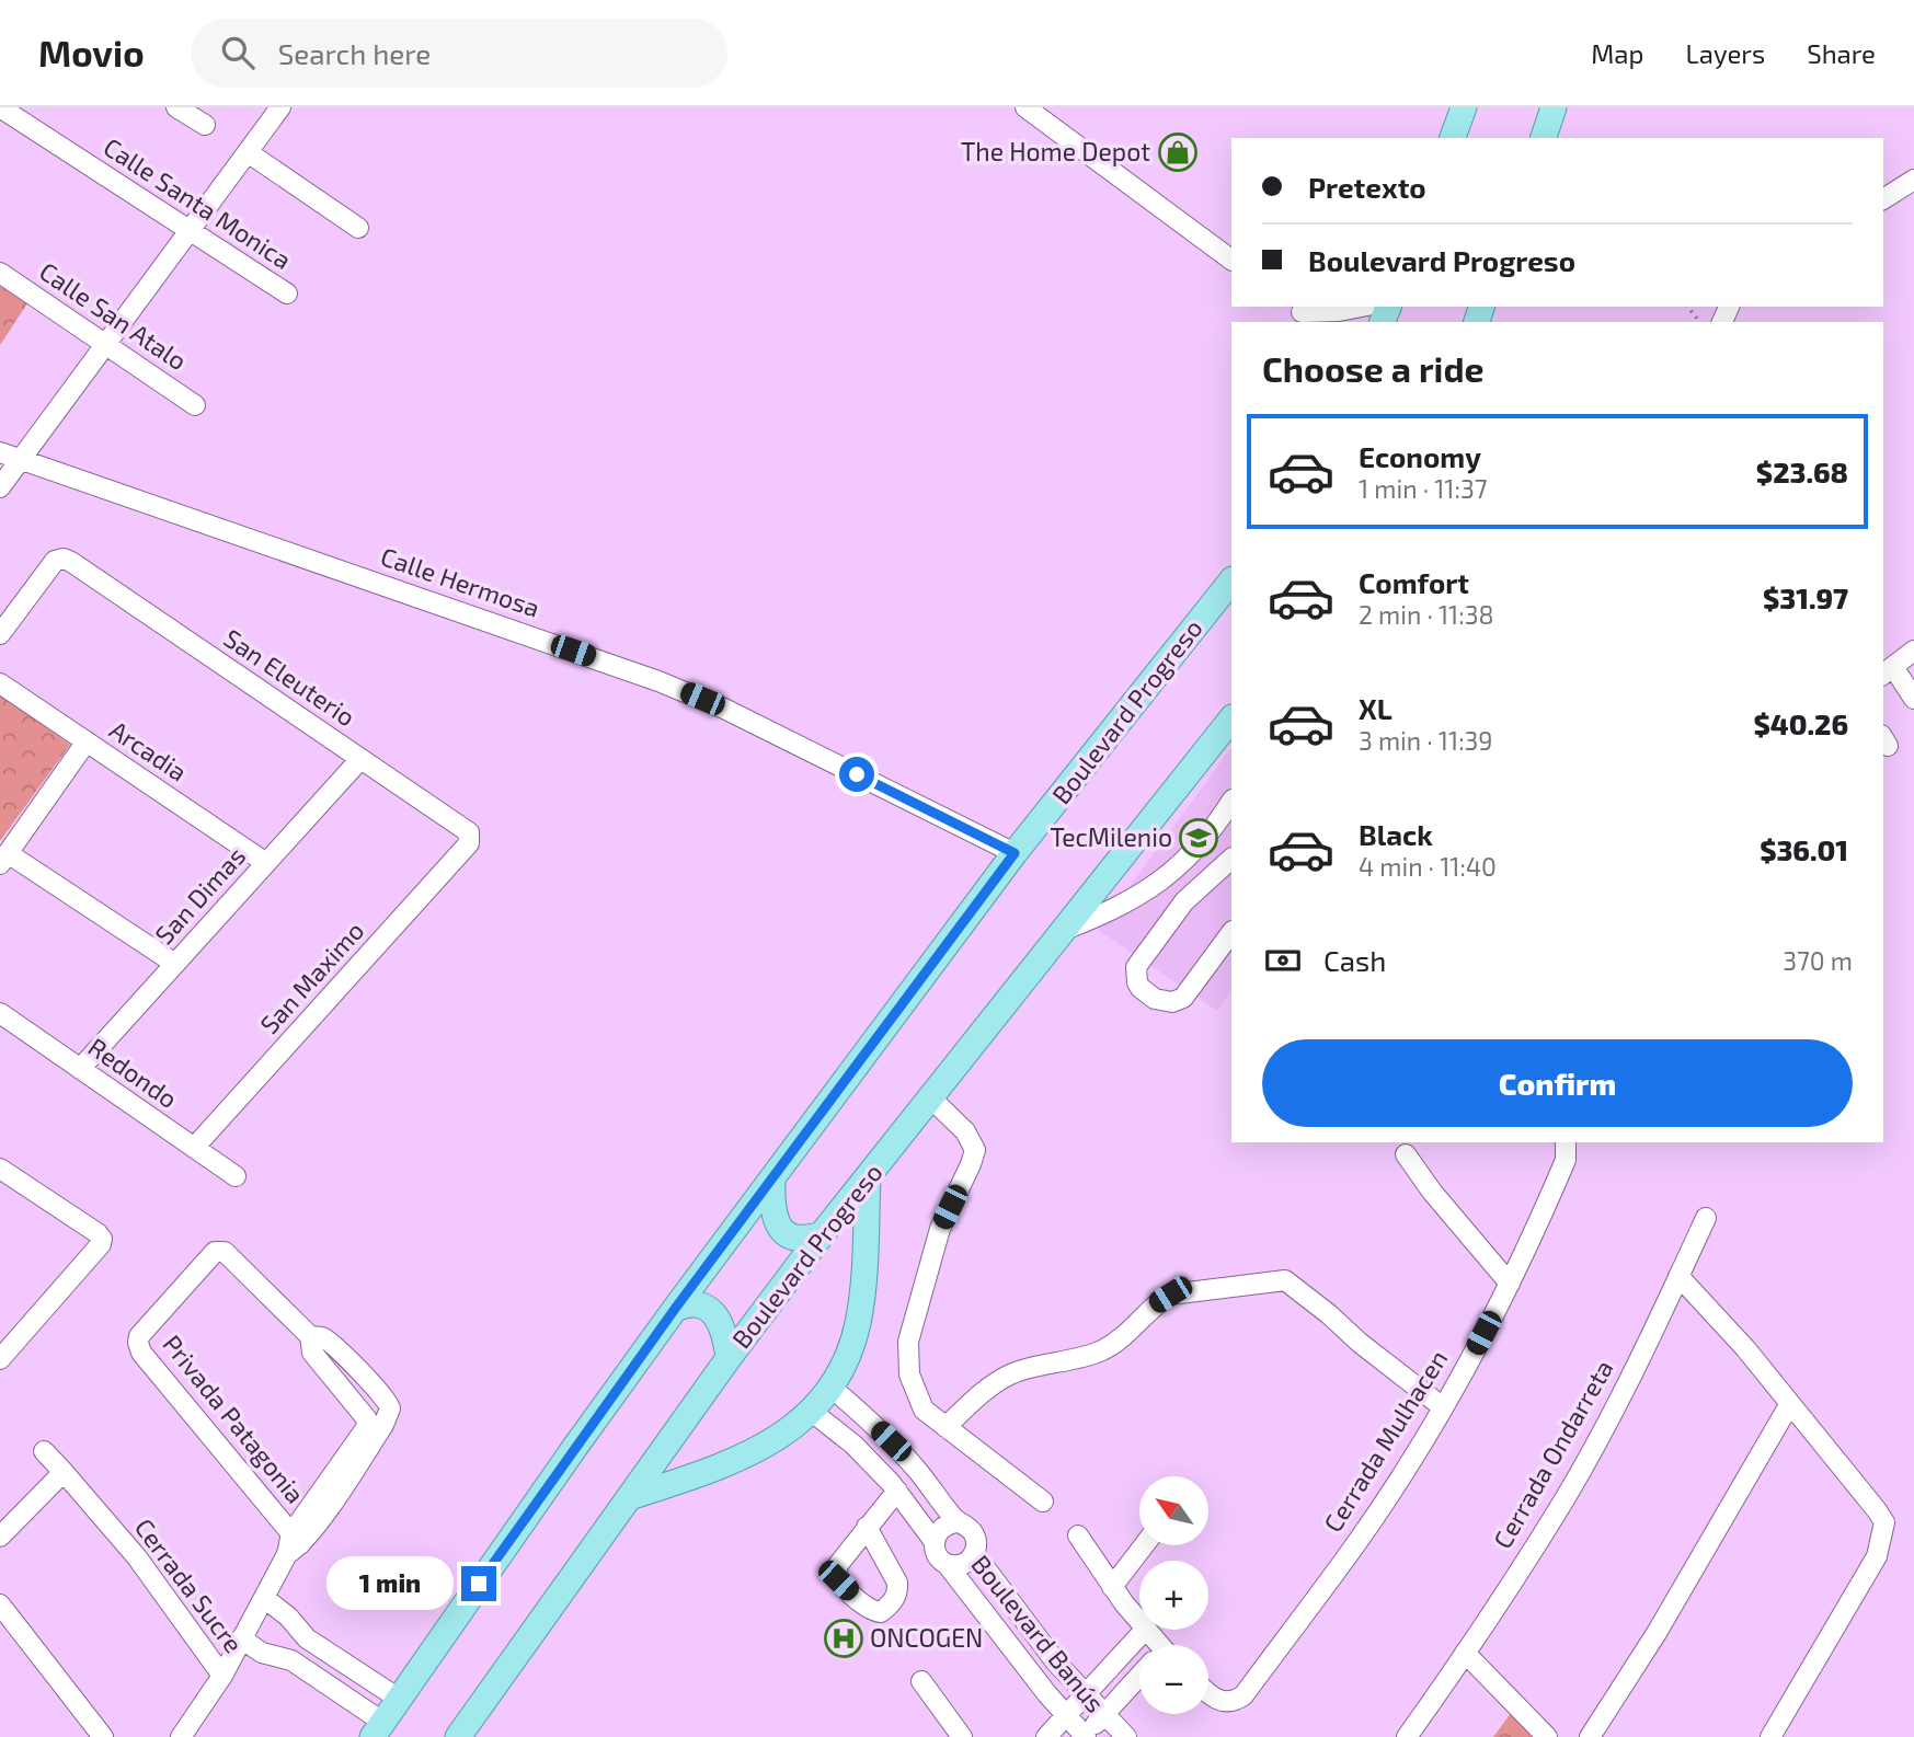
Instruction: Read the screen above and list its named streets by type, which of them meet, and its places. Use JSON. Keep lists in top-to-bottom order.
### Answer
{
  "streets": {
    "main road": ["Boulevard Progreso"],
    "street": [
      "Calle Santa Monica",
      "Calle San Atalo",
      "Calle Hermosa",
      "San Eleuterio",
      "Arcadia",
      "San Dimas",
      "San Maximo",
      "Redondo",
      "Privada Patagonia",
      "Cerrada Mulhacen",
      "Cerrada Ondarreta",
      "Cerrada Sucre",
      "Boulevard Banús"
    ]
  },
  "crossings": [
    ["Calle Hermosa", "Boulevard Progreso"],
    ["San Eleuterio", "San Dimas"],
    ["San Eleuterio", "San Maximo"],
    ["Arcadia", "San Dimas"],
    ["San Dimas", "Redondo"],
    ["San Maximo", "Redondo"]
  ],
  "places": {
    "shop": ["The Home Depot"],
    "school or university": ["TecMilenio"],
    "hospital": ["ONCOGEN"]
  },
  "north": "top left",
  "page": {
    "header": "Movio",
    "search": "Search here",
    "nav": ["Map", "Layers", "Share"],
    "banner": ["Pretexto", "Boulevard Progreso"],
    "heading": "Choose a ride",
    "list": [
      {
        "name": "Economy",
        "note": "1 min · 11:37",
        "value": "$23.68"
      },
      {
        "name": "Comfort",
        "note": "2 min · 11:38",
        "value": "$31.97"
      },
      {
        "name": "XL",
        "note": "3 min · 11:39",
        "value": "$40.26"
      },
      {
        "name": "Black",
        "note": "4 min · 11:40",
        "value": "$36.01"
      }
    ],
    "pay": ["Cash", "370 m"],
    "buttons": "Confirm",
    "map_buttons": ["+", "−"],
    "bubble": "1 min"
  }
}
